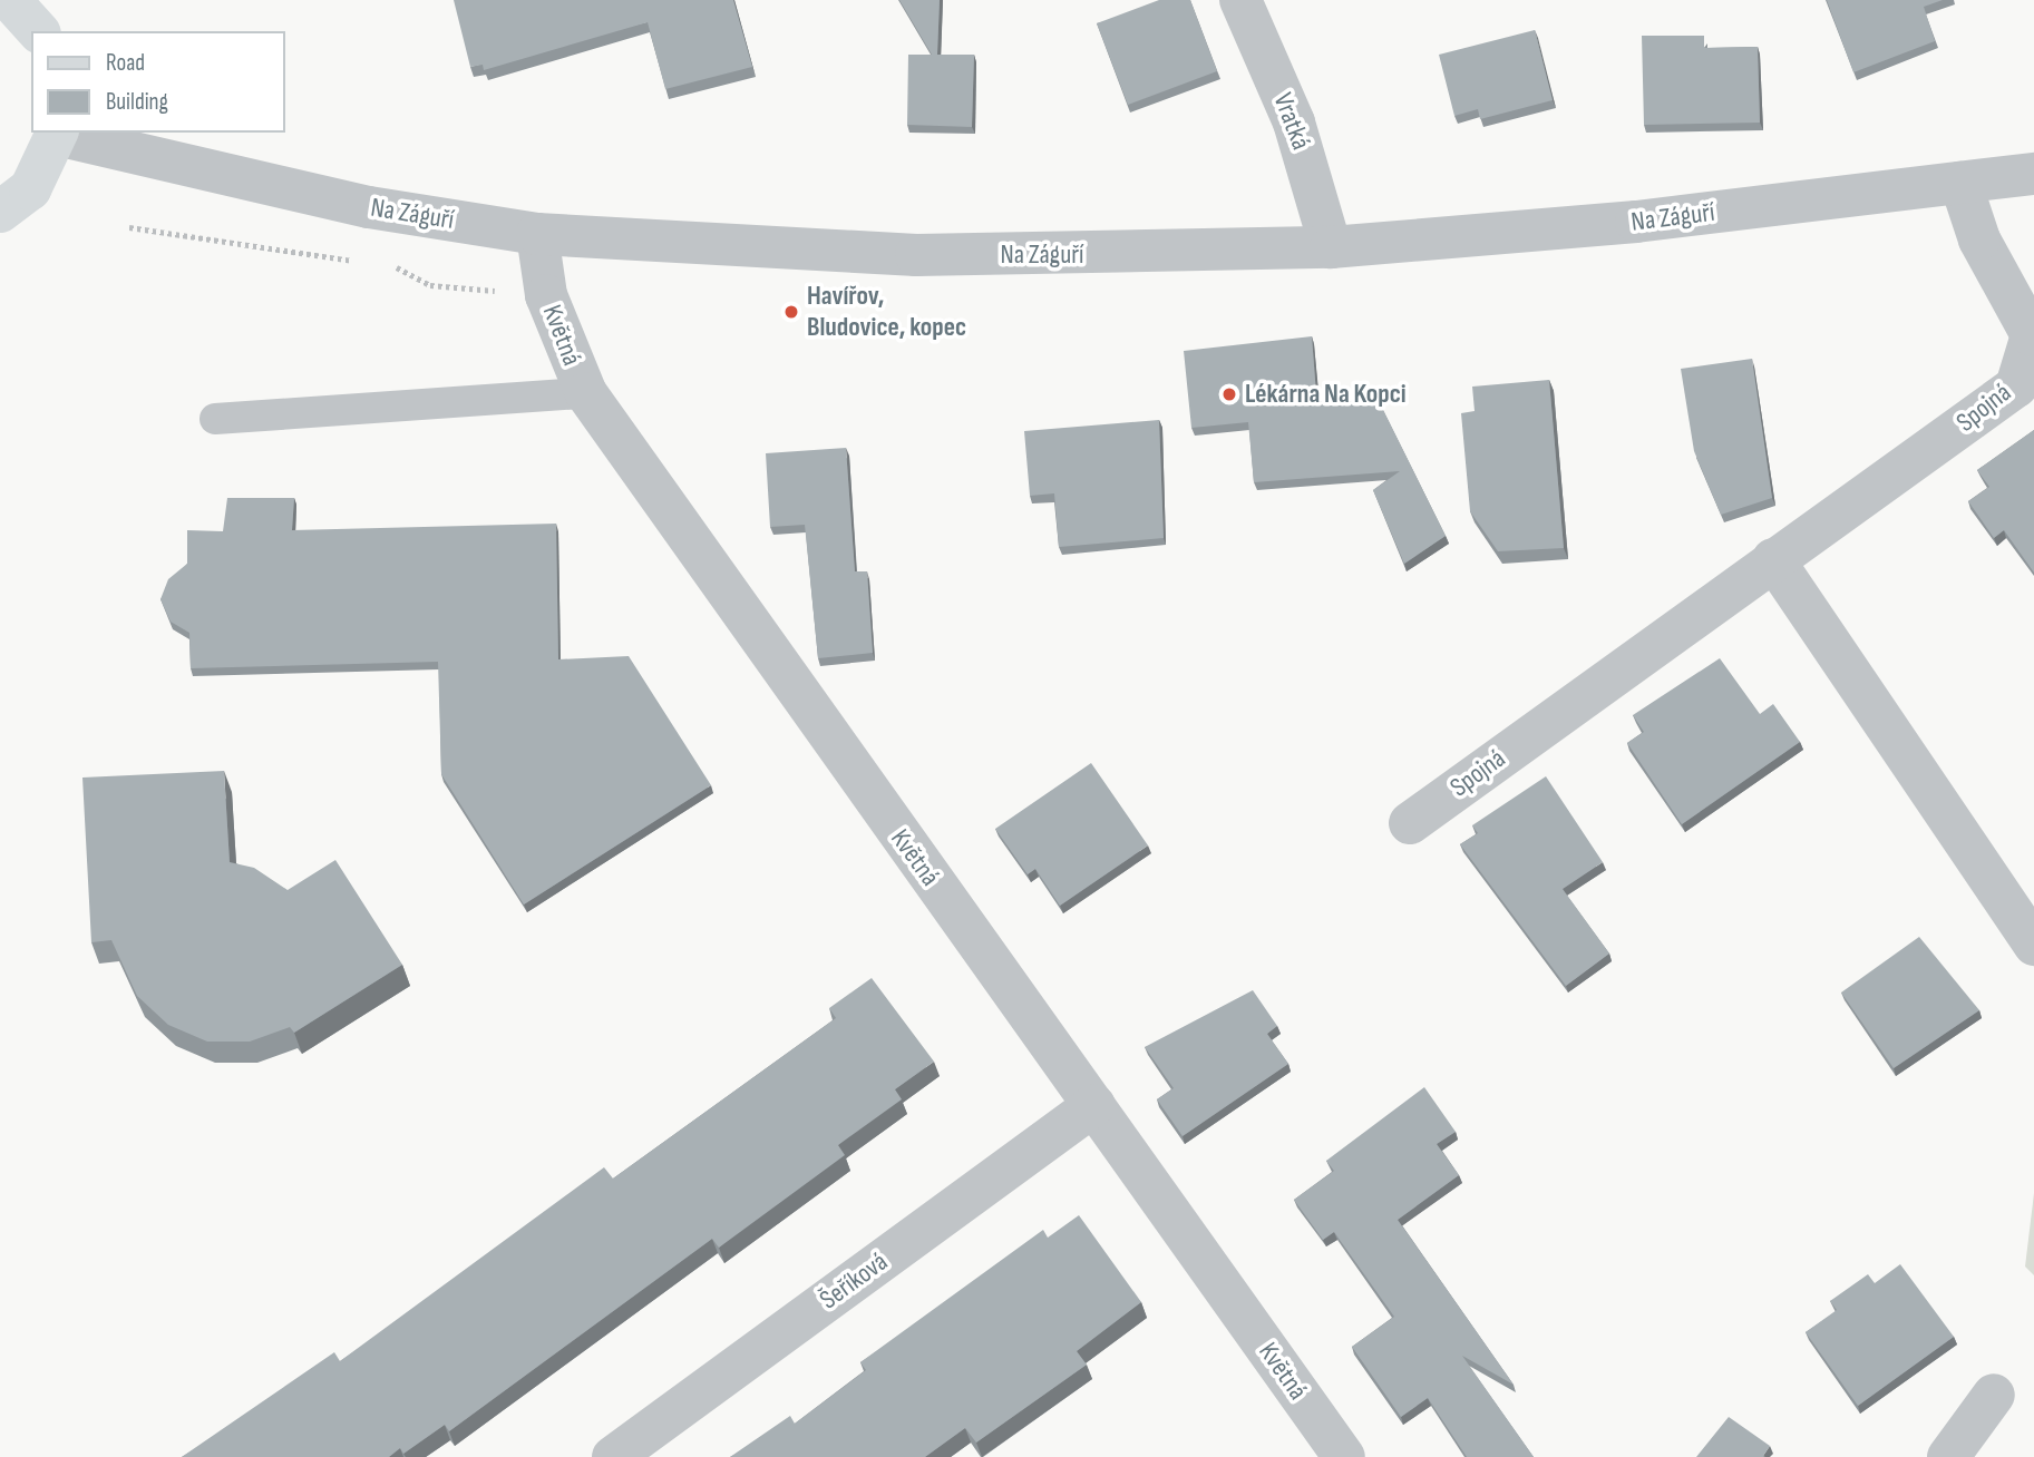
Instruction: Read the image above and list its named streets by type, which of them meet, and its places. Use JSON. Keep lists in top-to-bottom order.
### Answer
{
  "streets": {
    "street": [
      "Vratká",
      "Na Záguří",
      "Květná",
      "Spojná",
      "Šeříková"
    ]
  },
  "crossings": [
    ["Vratká", "Na Záguří"],
    ["Na Záguří", "Květná"],
    ["Na Záguří", "Spojná"],
    ["Květná", "Šeříková"]
  ],
  "places": ["Havířov, Bludovice, kopec", "Lékárna Na Kopci"],
  "legend": ["Road", "Building"]
}
